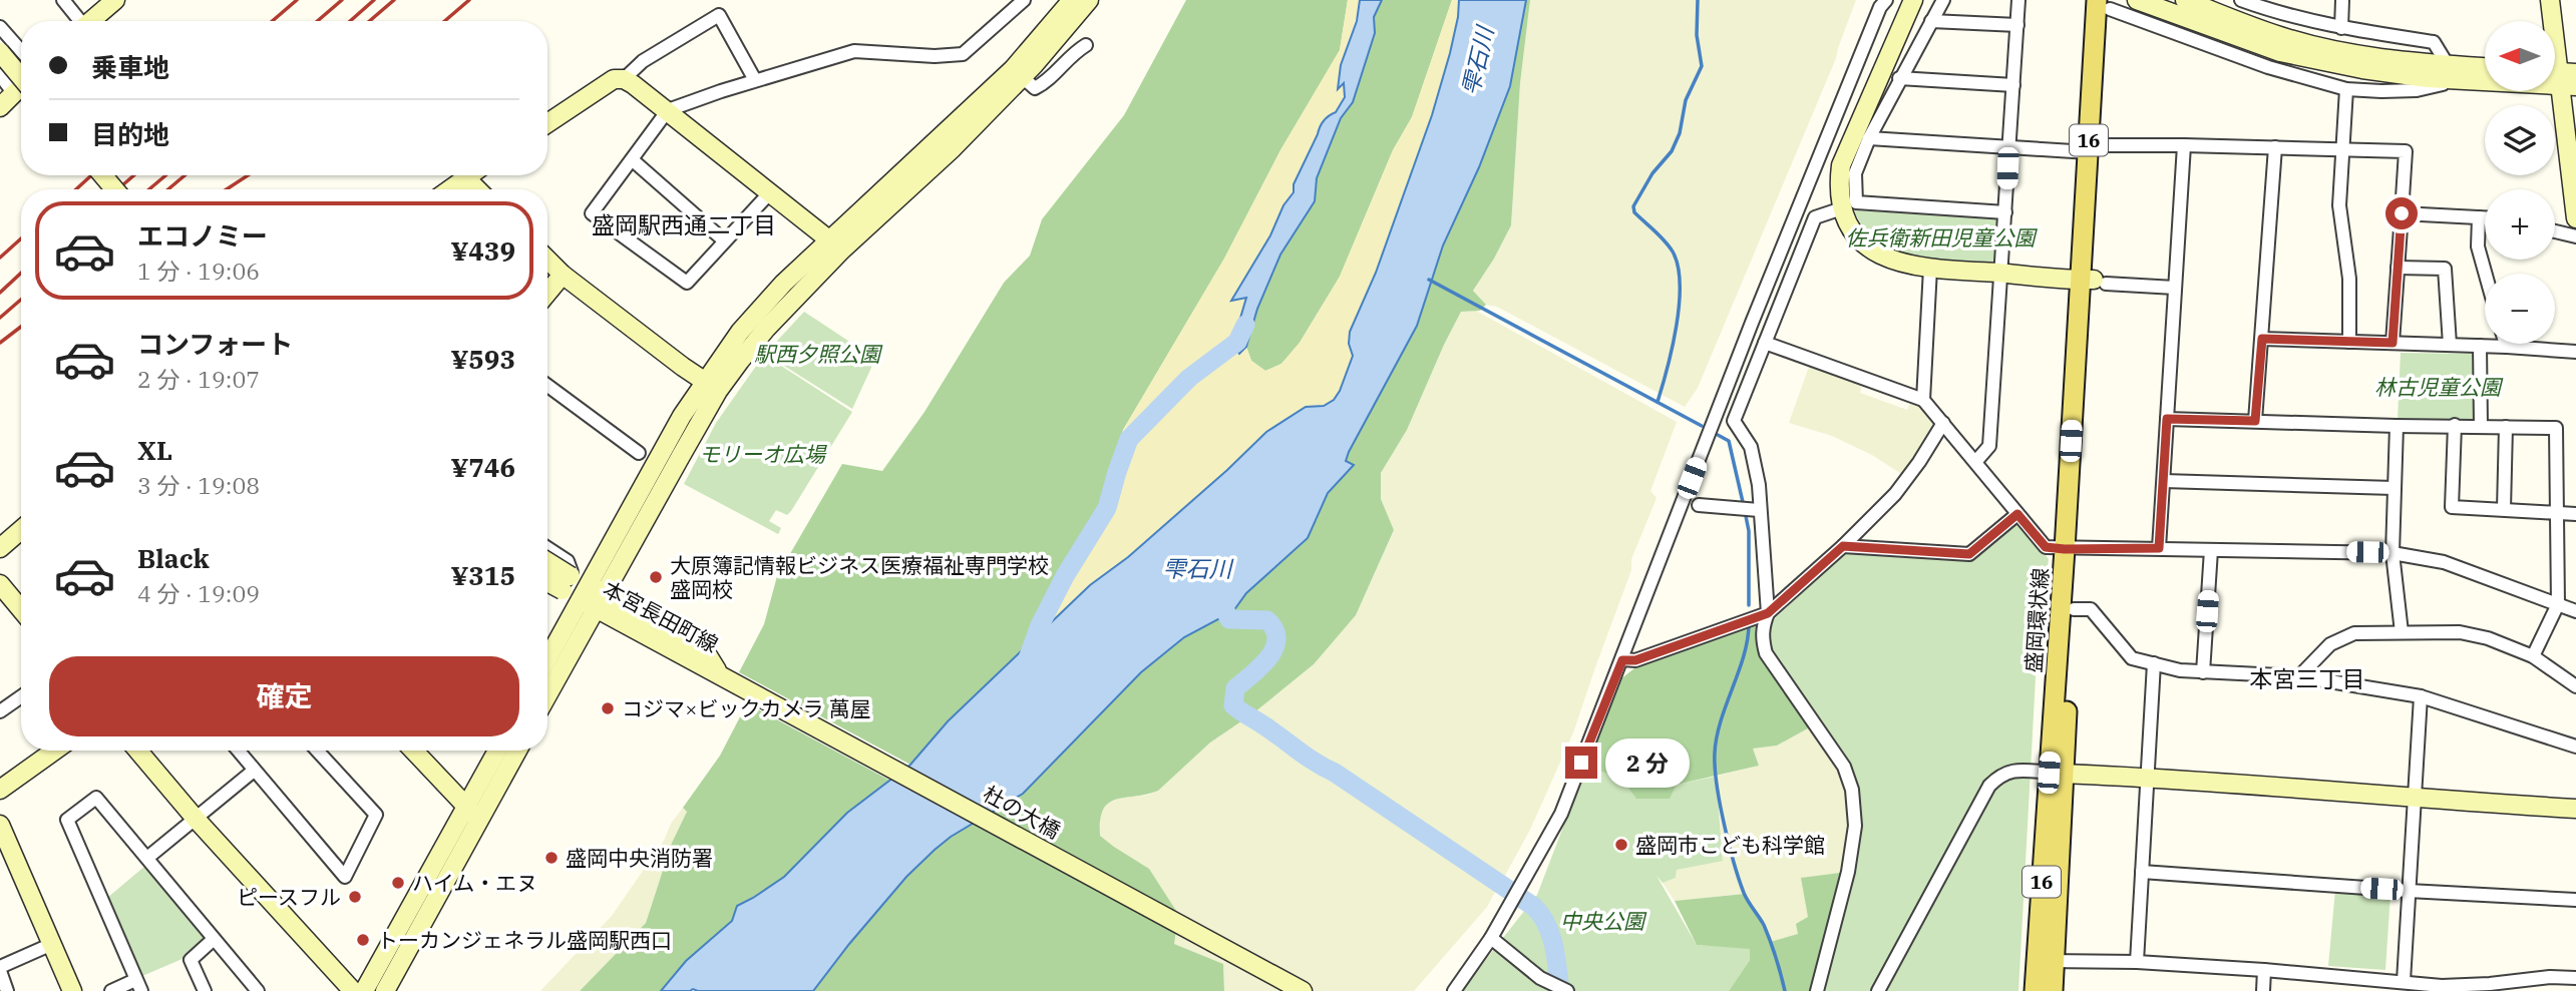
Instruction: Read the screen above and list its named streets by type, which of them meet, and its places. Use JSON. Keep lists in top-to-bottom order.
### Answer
{
  "streets": {
    "main road": ["16", "盛岡環状線"],
    "street": ["本宮長田町線", "杜の大橋"]
  },
  "crossings": [
    ["本宮長田町線", "杜の大橋"]
  ],
  "districts": ["盛岡駅西通二丁目", "本宮三丁目"],
  "water": ["雫石川"],
  "parks": [
    "佐兵衛新田児童公園",
    "駅西夕照公園",
    "林古児童公園",
    "モリーオ広場",
    "中央公園"
  ],
  "places": [
    "大原簿記情報ビジネス医療福祉専門学校 盛岡校",
    "コジマ×ビックカメラ 萬屋",
    "盛岡市こども科学館",
    "盛岡中央消防署",
    "ハイム・エヌ",
    "ピースフル",
    "トーカンジェネラル盛岡駅西口"
  ],
  "north": "left",
  "page": {
    "map_buttons": ["+", "−"],
    "banner": ["乗車地", "目的地"],
    "list": [
      {
        "name": "エコノミー",
        "note": "1 分 · 19:06",
        "value": "¥439"
      },
      {
        "name": "コンフォート",
        "note": "2 分 · 19:07",
        "value": "¥593"
      },
      {
        "name": "XL",
        "note": "3 分 · 19:08",
        "value": "¥746"
      },
      {
        "name": "Black",
        "note": "4 分 · 19:09",
        "value": "¥315"
      }
    ],
    "buttons": "確定",
    "bubble": "2 分"
  }
}
